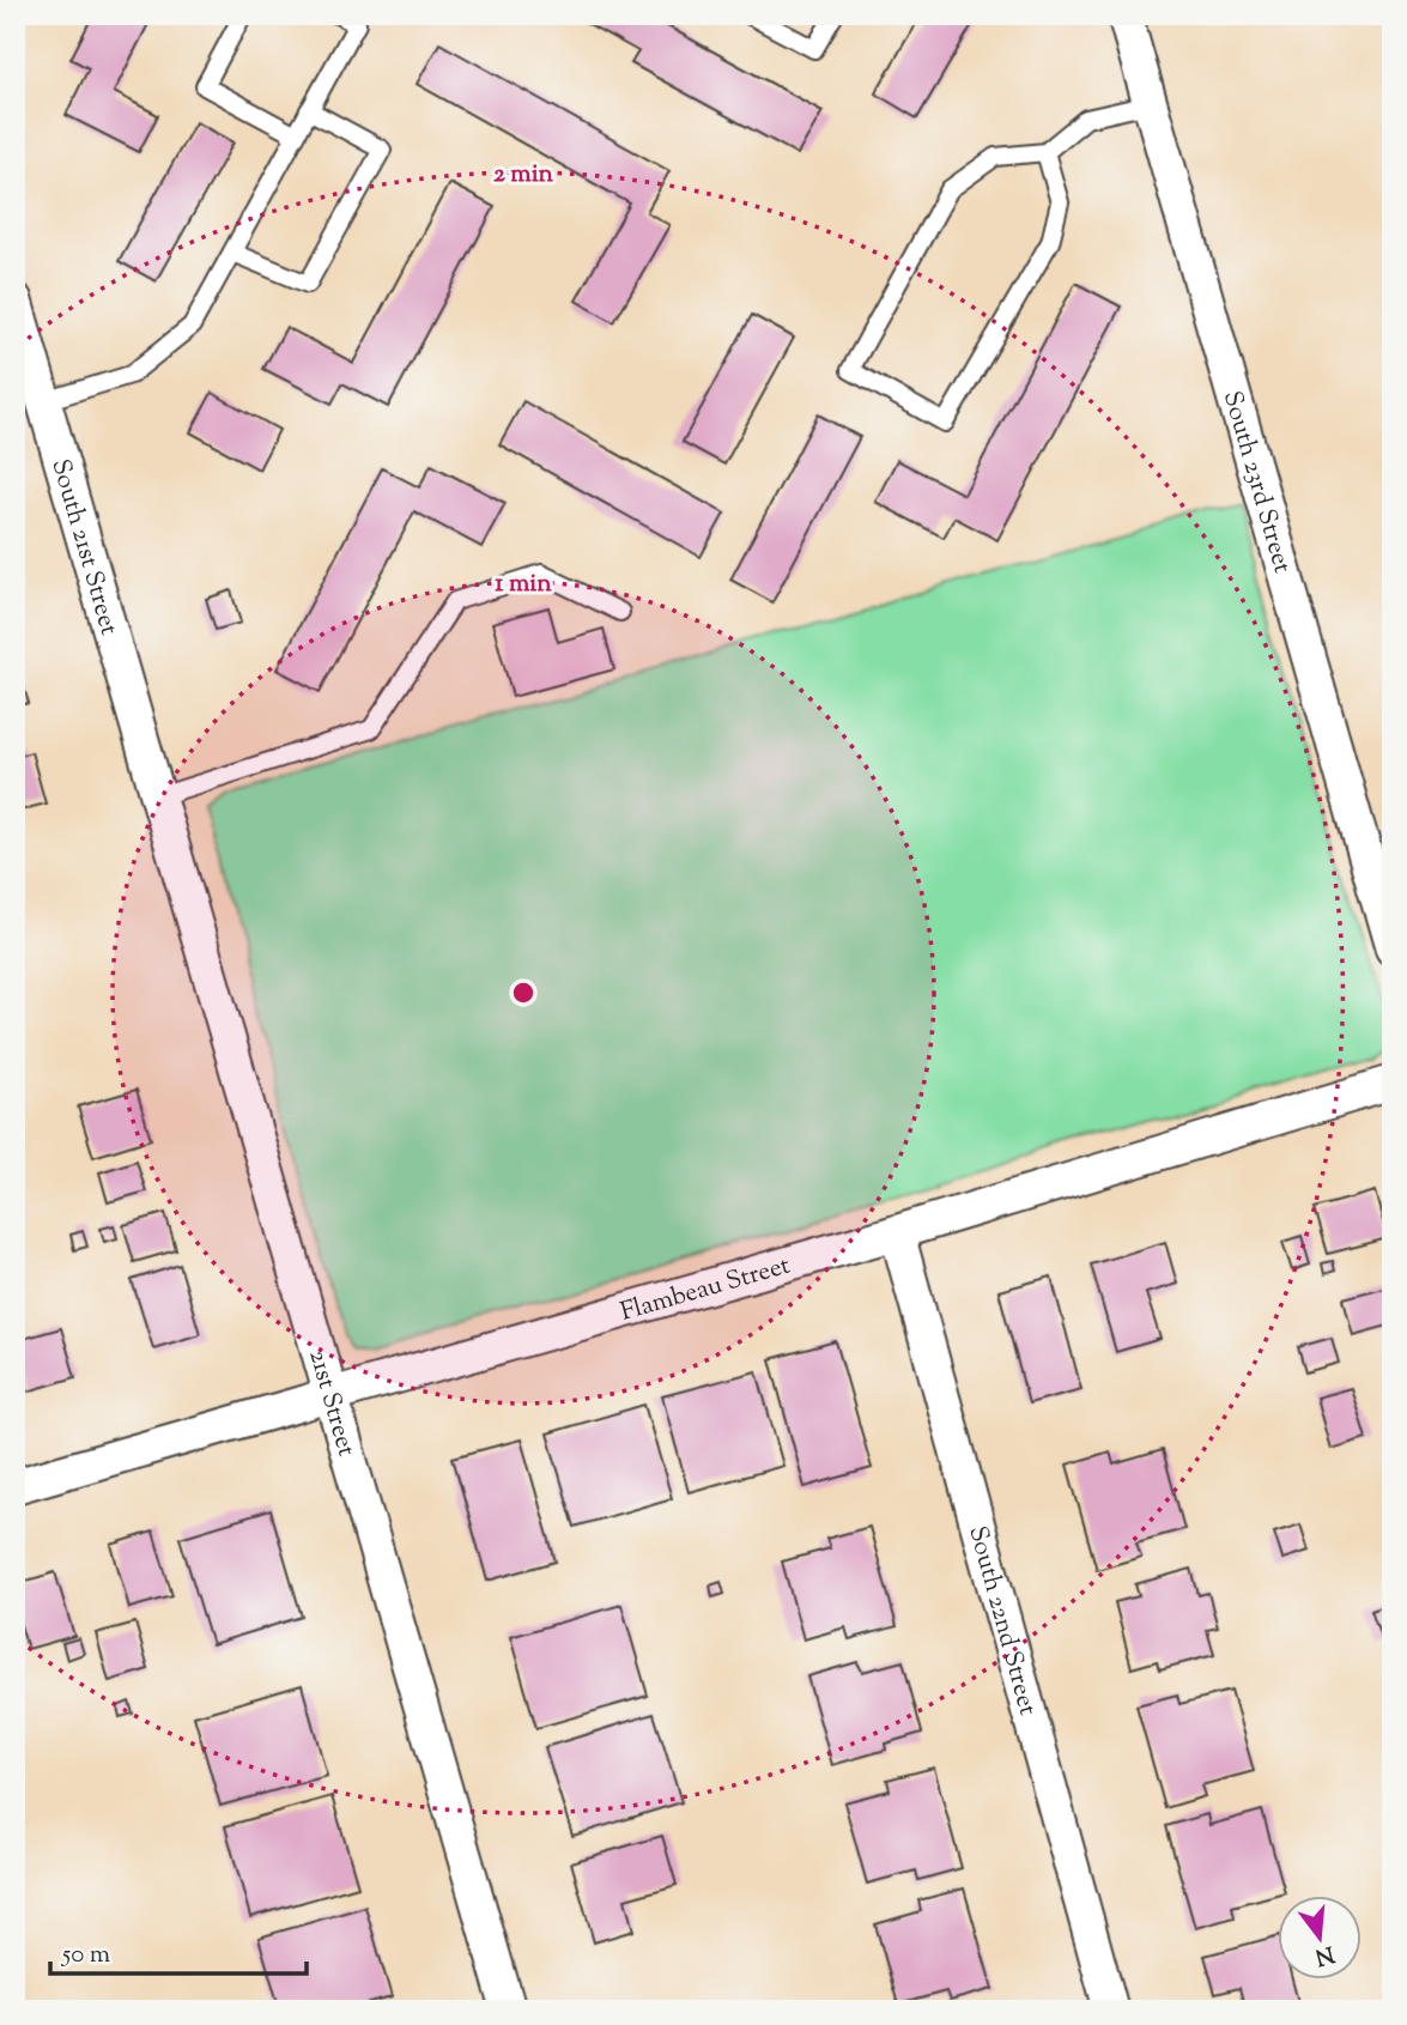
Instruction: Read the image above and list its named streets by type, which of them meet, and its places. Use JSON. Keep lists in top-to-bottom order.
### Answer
{
  "streets": {
    "street": [
      "South 23rd Street",
      "South 21st Street",
      "Flambeau Street",
      "21st Street",
      "South 22nd Street"
    ]
  },
  "crossings": [
    ["South 21st Street", "21st Street"],
    ["Flambeau Street", "21st Street"],
    ["Flambeau Street", "South 22nd Street"]
  ],
  "scale_bar": "50 m",
  "north": "bottom",
  "rings": ["2 min", "1 min"]
}
